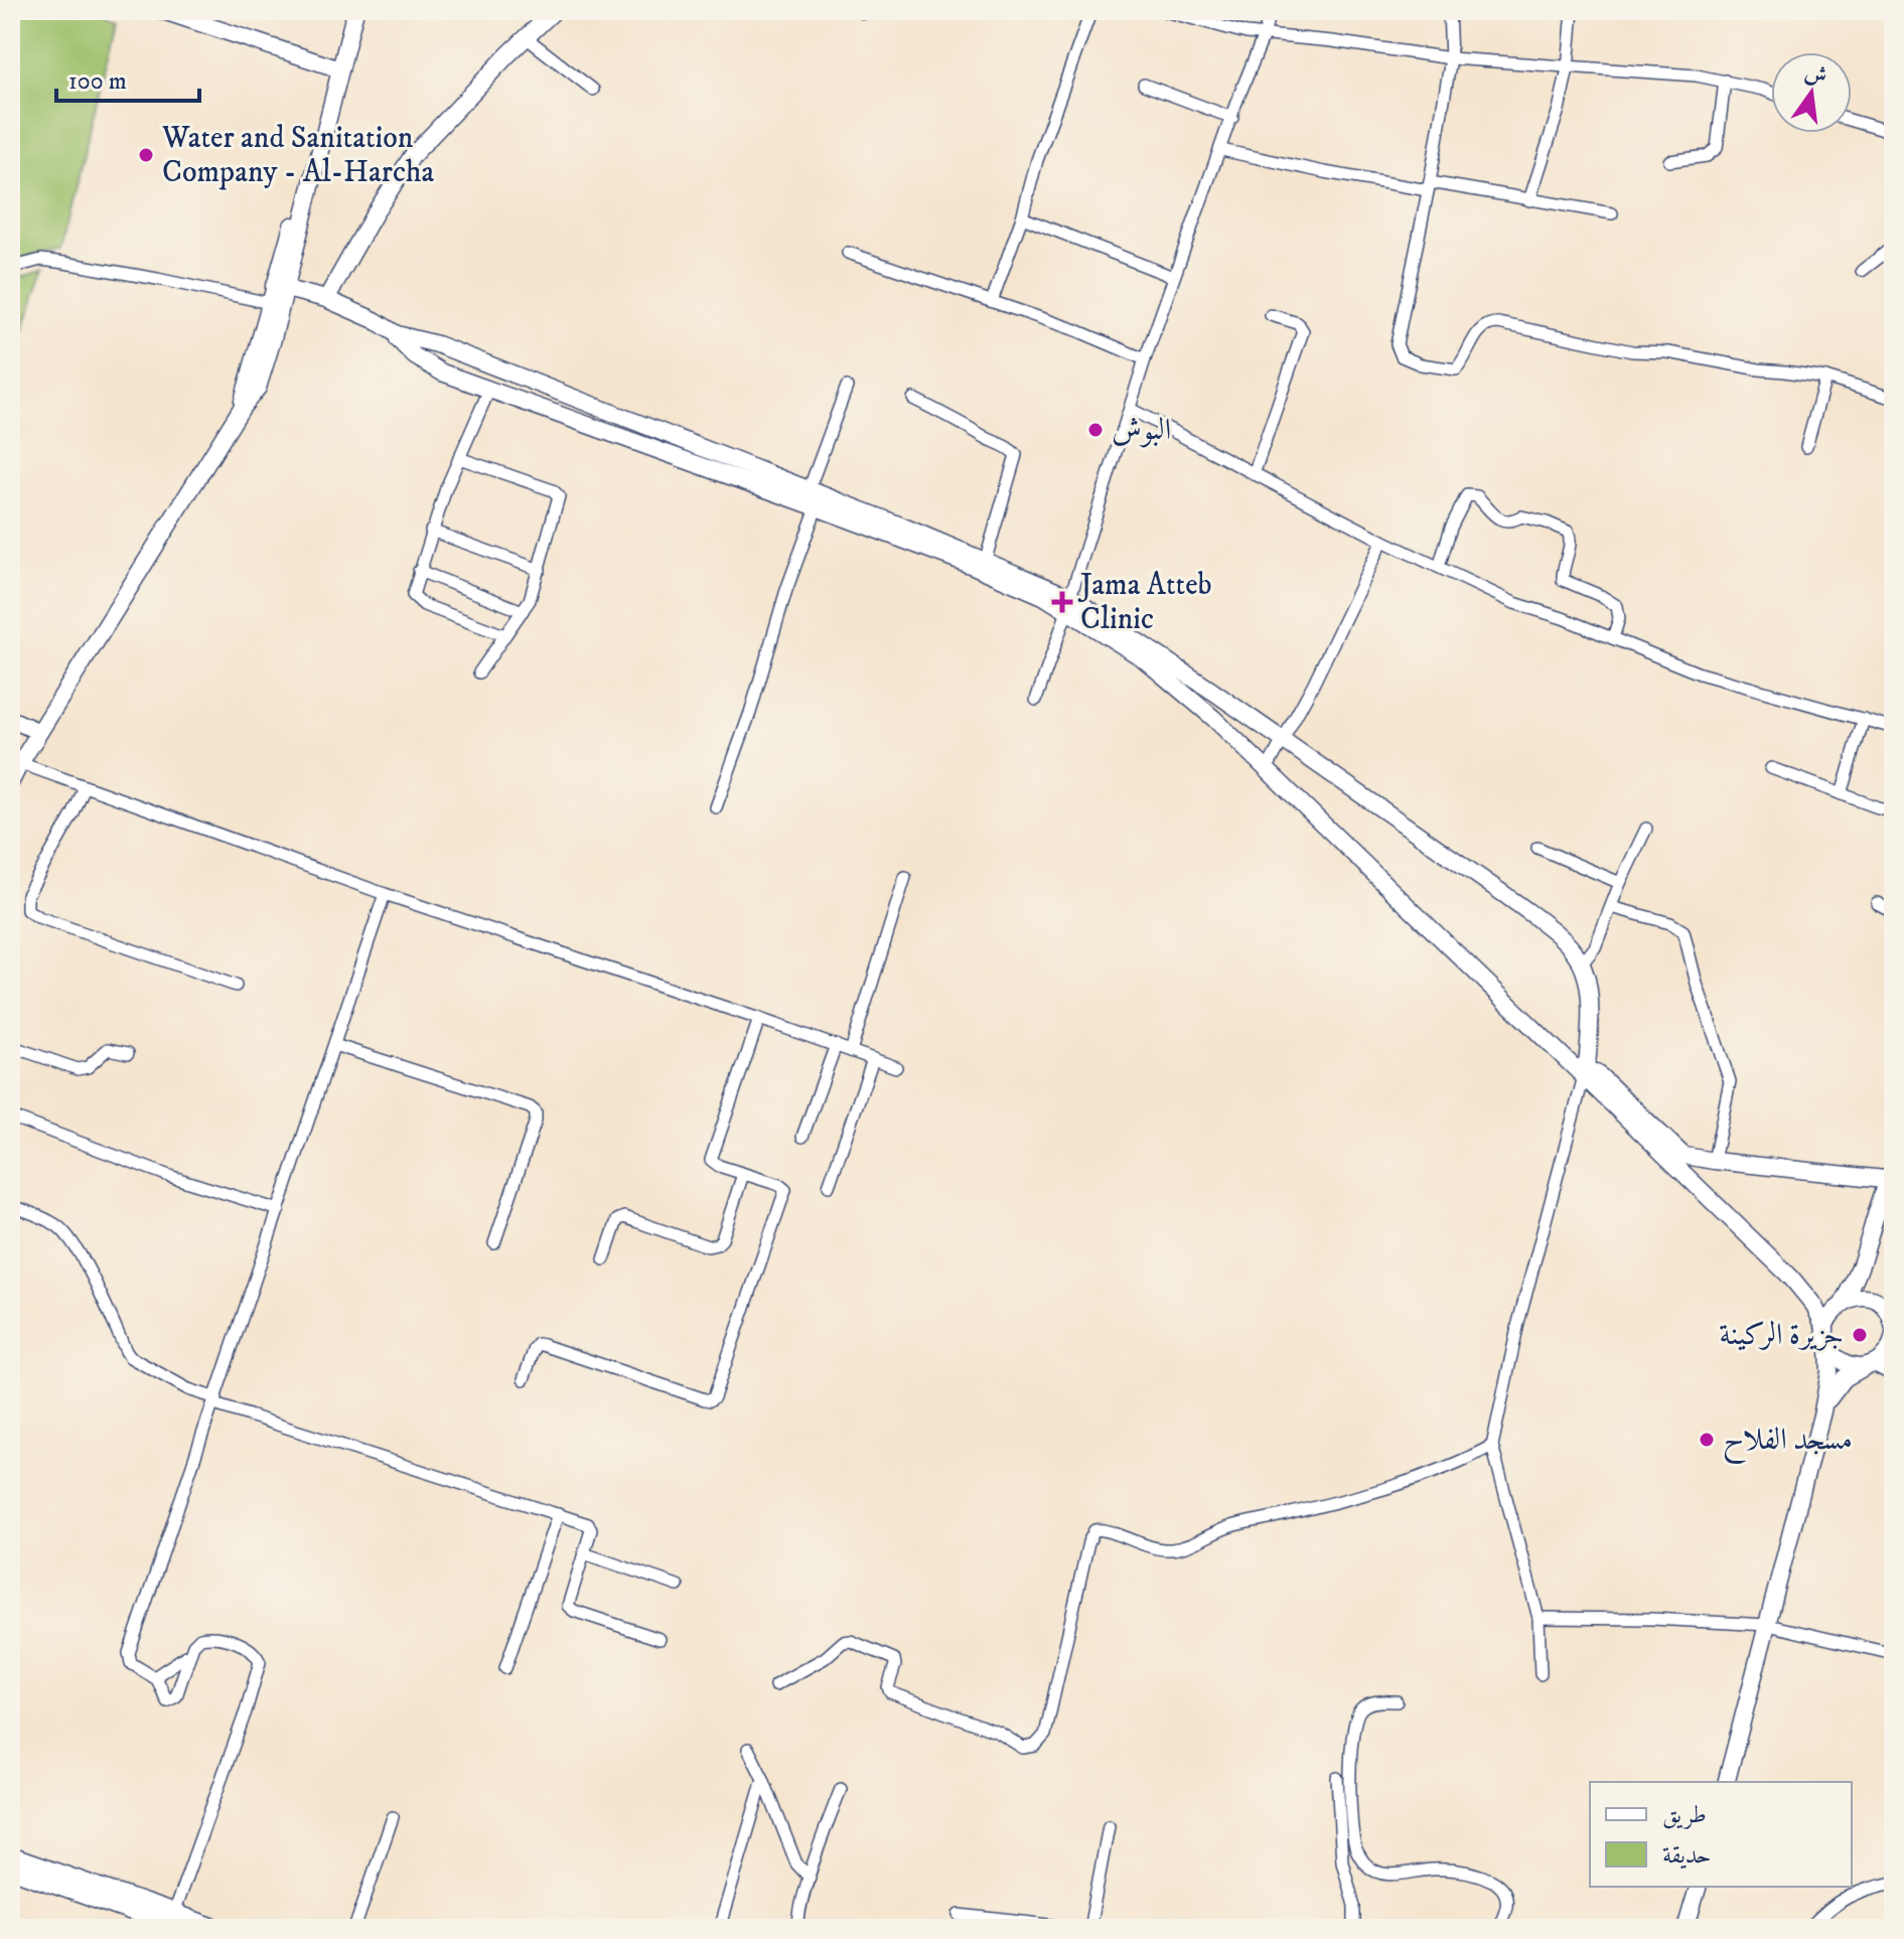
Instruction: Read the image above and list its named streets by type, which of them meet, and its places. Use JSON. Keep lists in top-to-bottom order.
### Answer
{
  "places": {
    "other": [
      "Water and Sanitation Company - Al-Harcha",
      "البوش",
      "جزيرة الركينة",
      "مسجد الفلاح"
    ],
    "health": ["Jama Atteb Clinic"]
  },
  "legend": ["طريق", "حديقة"],
  "scale_bar": "100 m",
  "north": "top"
}
